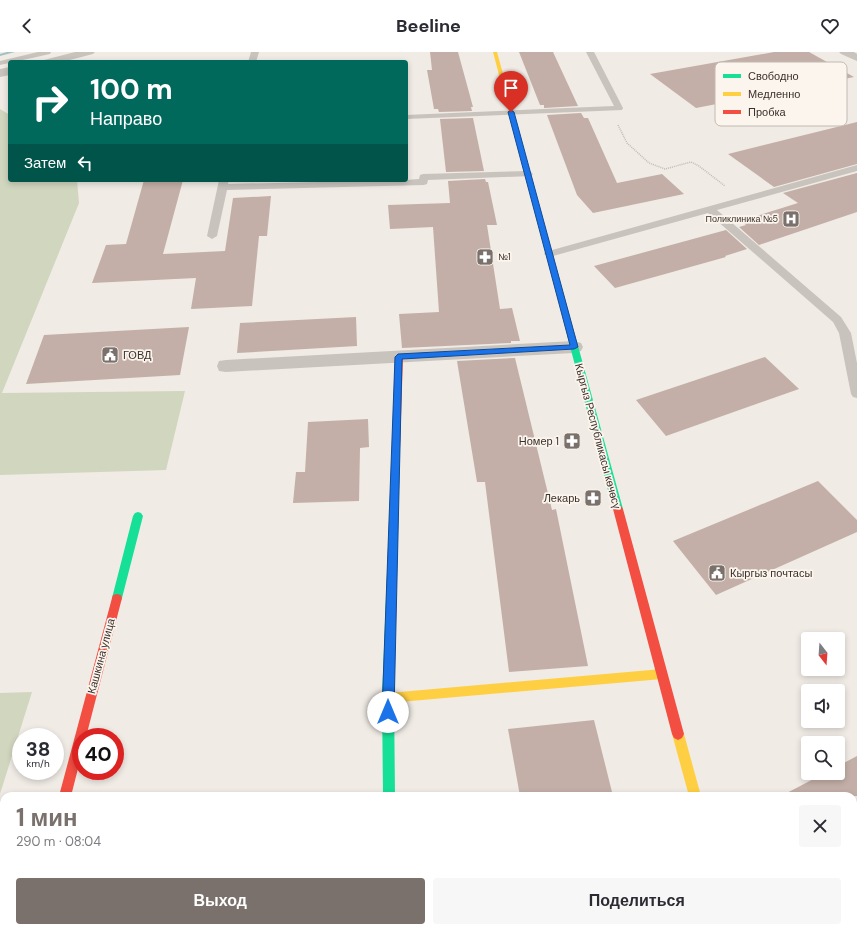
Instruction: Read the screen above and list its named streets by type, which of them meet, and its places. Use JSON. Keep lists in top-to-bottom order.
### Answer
{
  "streets": {
    "main road": ["Кыргыз Республикасы көчөсү", "Кашкина улица"]
  },
  "places": {
    "hospital": ["Поликлиника №5"],
    "pharmacy": ["№1", "Номер 1", "Лекарь"],
    "public building": ["ГОВД", "Кыргыз почтасы"]
  },
  "legend": ["Свободно", "Медленно", "Пробка"],
  "north": "bottom",
  "page": {
    "header": "Beeline",
    "turn": ["100 m", "Направо"],
    "then": "Затем",
    "speed": "38 km/h",
    "limit": "40",
    "heading": ["1 мин", "290 m · 08:04"],
    "buttons": ["Выход", "Поделиться"]
  }
}
